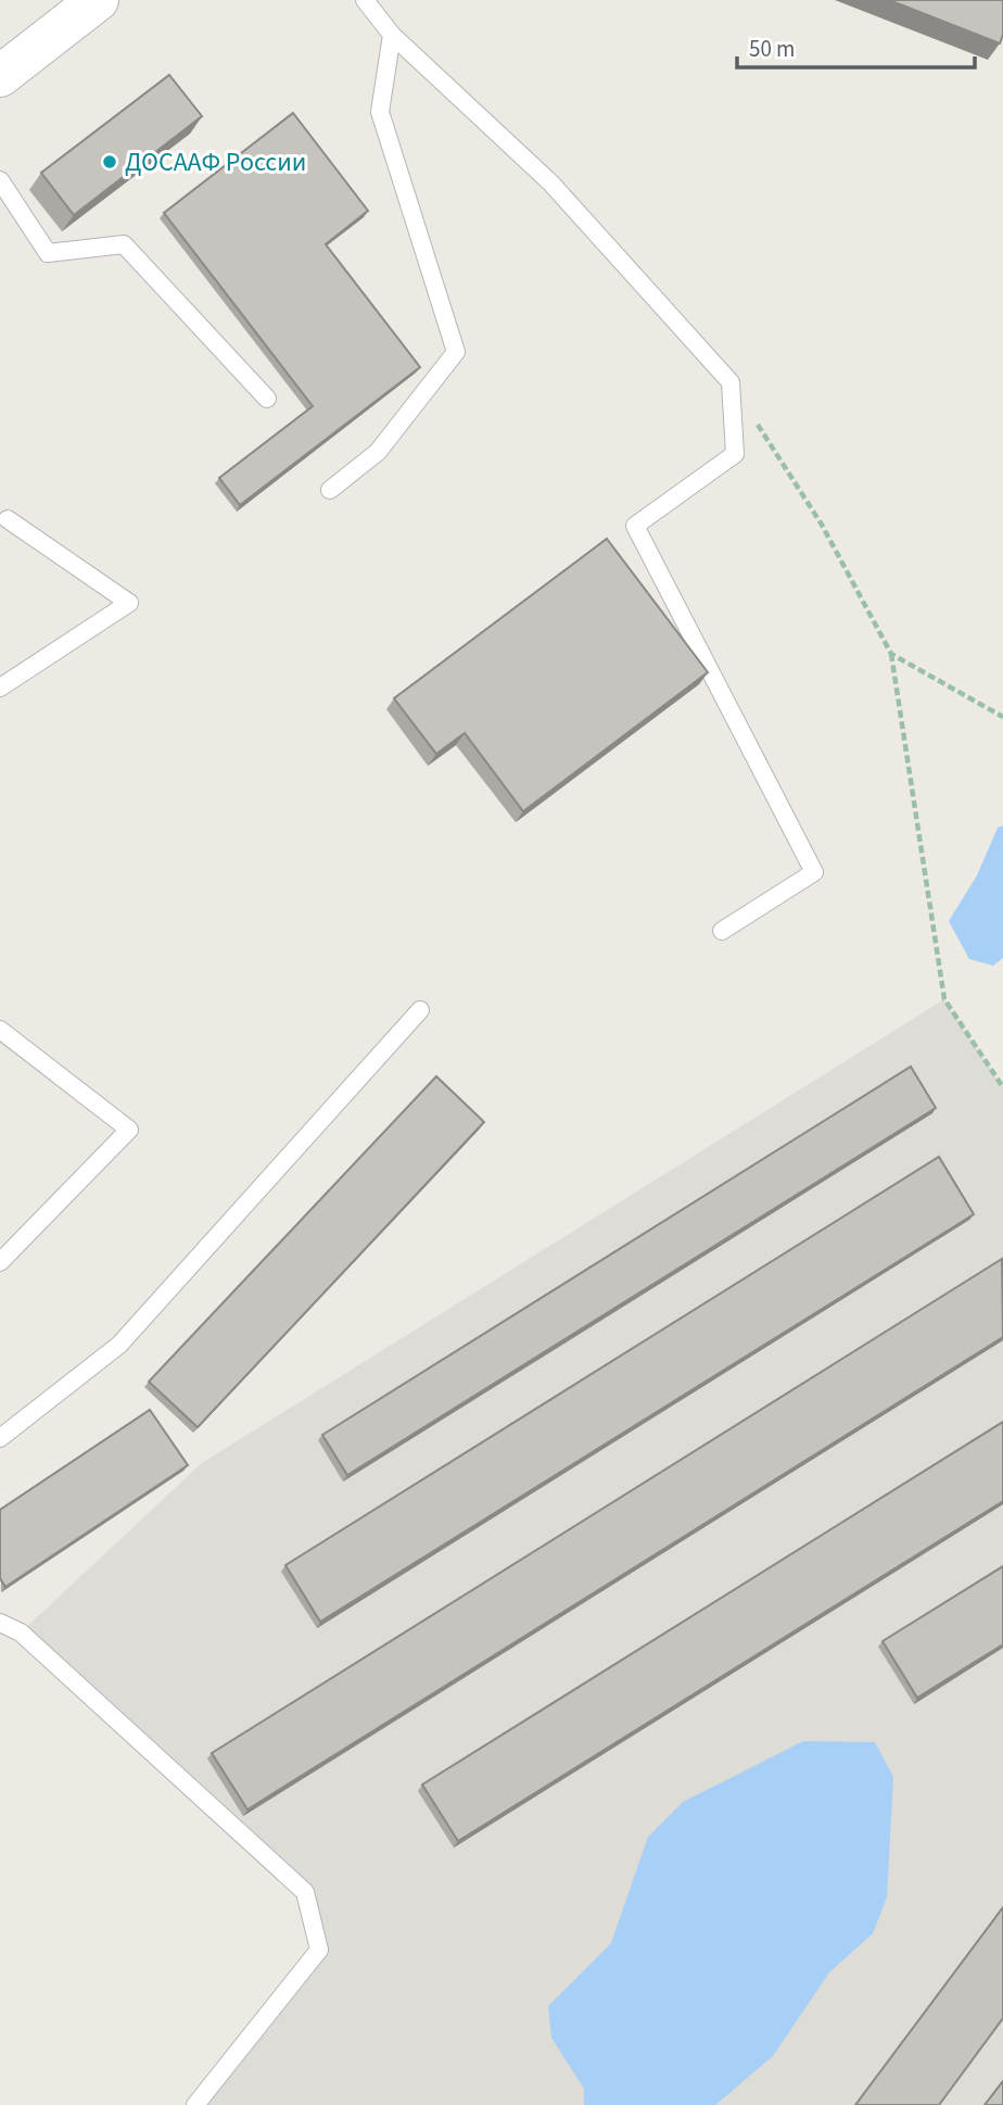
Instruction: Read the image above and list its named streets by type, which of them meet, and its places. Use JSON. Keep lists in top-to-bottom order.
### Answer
{
  "places": ["ДОСААФ России"],
  "scale_bar": "50 m"
}
